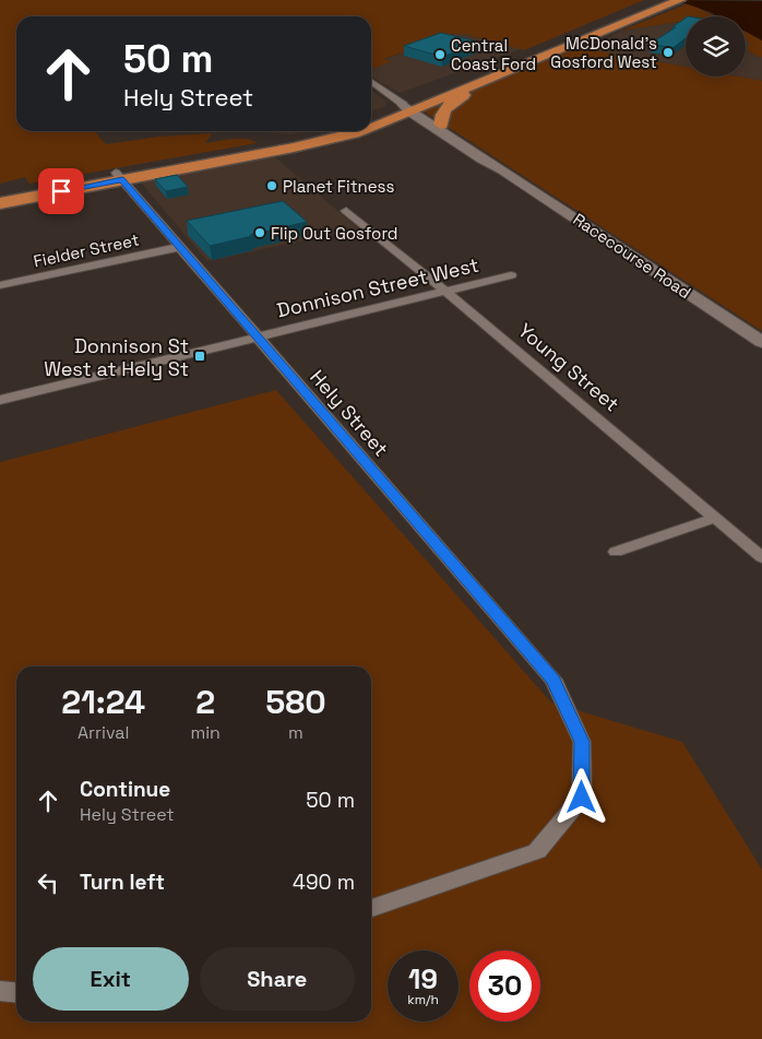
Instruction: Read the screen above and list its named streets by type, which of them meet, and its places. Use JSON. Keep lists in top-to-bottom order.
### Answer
{
  "streets": {
    "main road": ["Racecourse Road"],
    "street": [
      "Fielder Street",
      "Donnison Street West",
      "Young Street",
      "Hely Street"
    ]
  },
  "crossings": [
    ["Fielder Street", "Hely Street"],
    ["Donnison Street West", "Young Street"],
    ["Donnison Street West", "Hely Street"]
  ],
  "places": {
    "other": [
      "McDonald's Gosford West",
      "Central Coast Ford",
      "Planet Fitness",
      "Flip Out Gosford"
    ],
    "transit": ["Donnison St West at Hely St"]
  },
  "page": {
    "turn": ["50 m", "Hely Street"],
    "eta": [
      "21:24",
      "Arrival",
      "2",
      "min",
      "580",
      "m"
    ],
    "list": [
      {
        "name": "Continue",
        "note": "Hely Street",
        "value": "50 m"
      },
      {
        "name": "Turn left",
        "value": "490 m"
      }
    ],
    "buttons": ["Exit", "Share"],
    "speed": "19 km/h",
    "limit": "30"
  }
}
